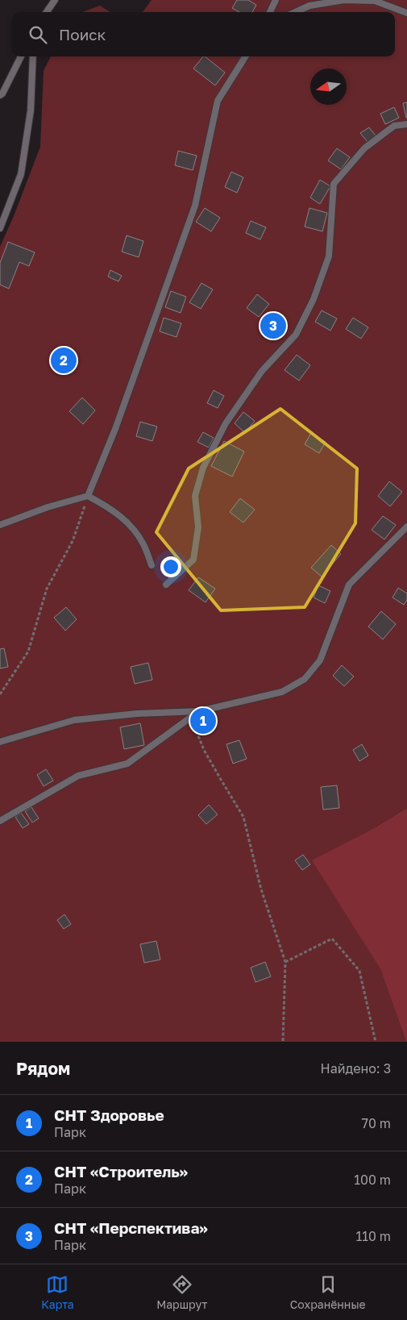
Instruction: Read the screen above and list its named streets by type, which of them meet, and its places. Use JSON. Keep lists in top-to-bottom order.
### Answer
{
  "north": "left",
  "page": {
    "search": "Поиск",
    "pins": ["3", "2", "1"],
    "heading": ["Рядом", "Найдено: 3"],
    "list": [
      {
        "mark": "1",
        "name": "СНТ Здоровье",
        "note": "Парк",
        "value": "70 m"
      },
      {
        "mark": "2",
        "name": "СНТ «Строитель»",
        "note": "Парк",
        "value": "100 m"
      },
      {
        "mark": "3",
        "name": "СНТ «Перспектива»",
        "note": "Парк",
        "value": "110 m"
      }
    ],
    "nav": ["Карта", "Маршрут", "Сохранённые"]
  }
}
